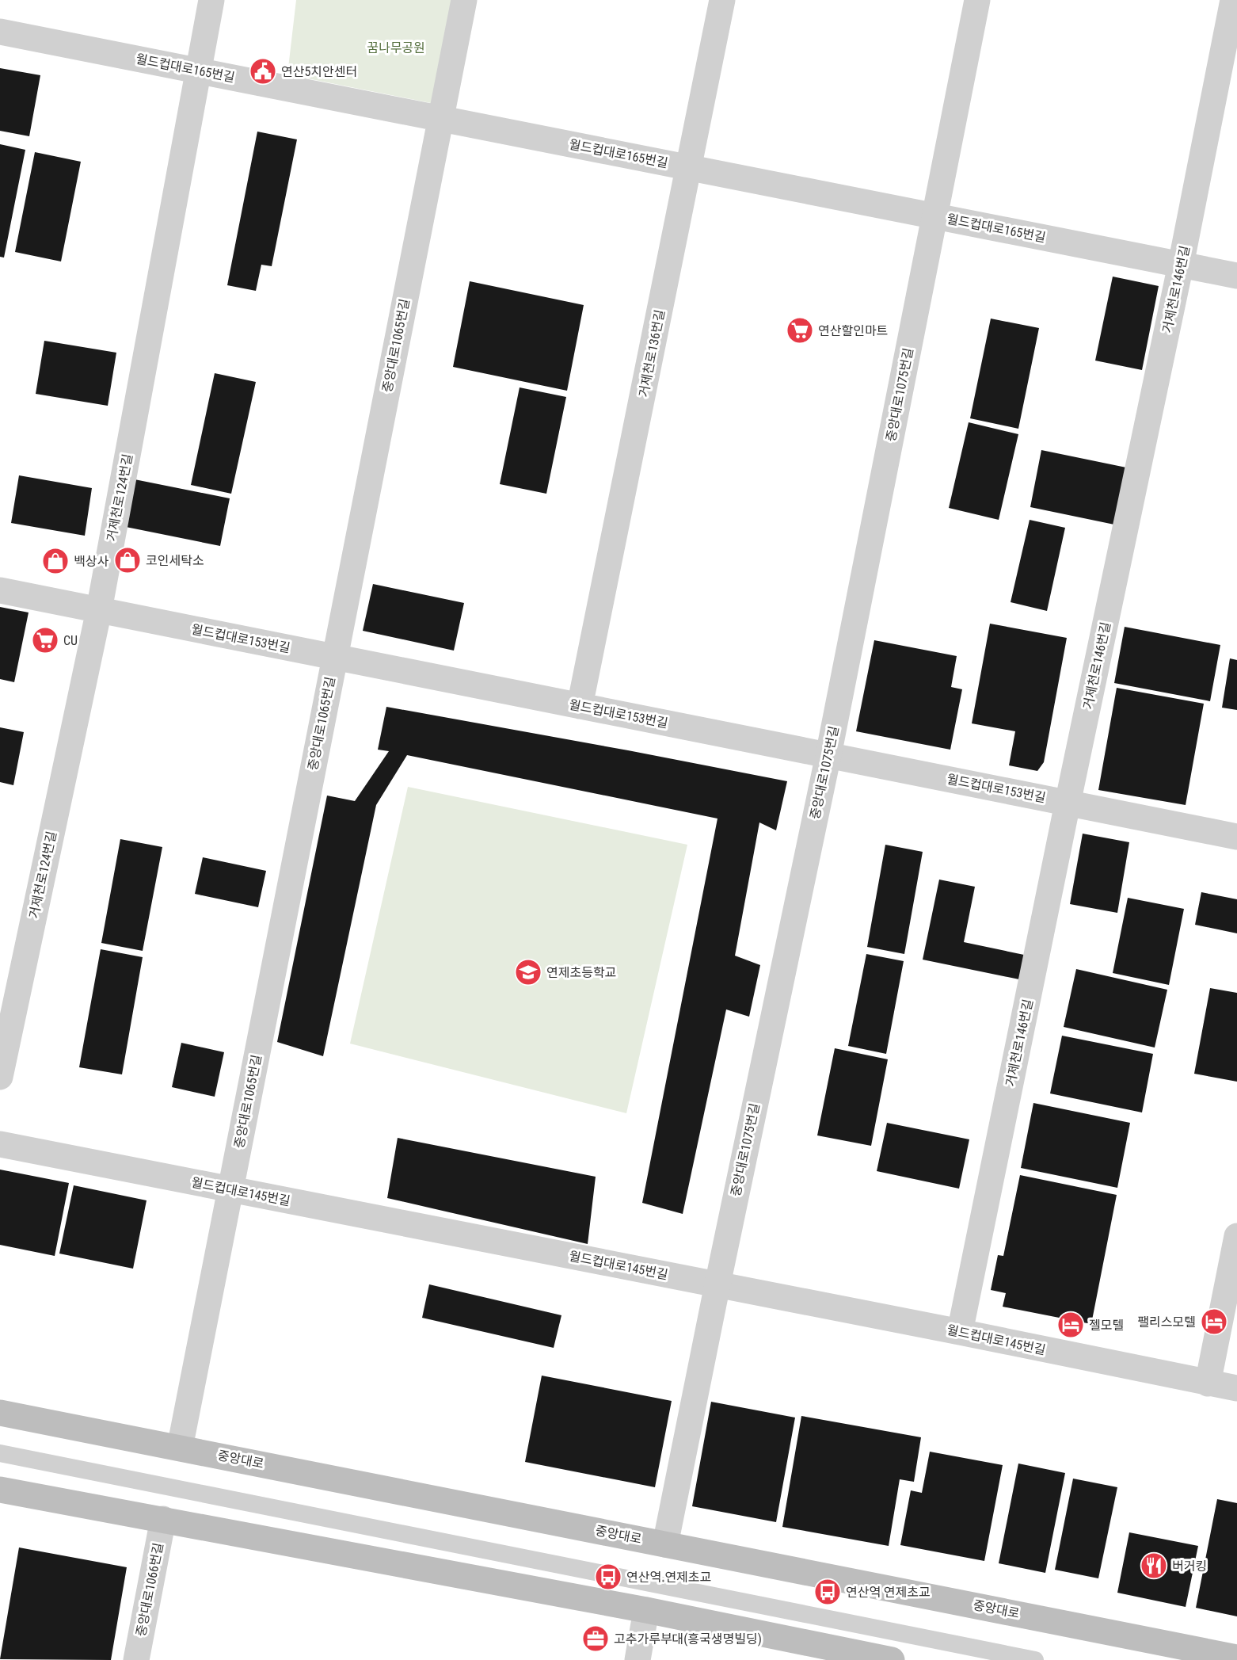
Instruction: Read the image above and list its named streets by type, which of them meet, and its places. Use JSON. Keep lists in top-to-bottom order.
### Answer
{
  "streets": {
    "main road": ["중앙대로"],
    "street": [
      "월드컵대로165번길",
      "거제천로146번길",
      "중앙대로1065번길",
      "거제천로136번길",
      "중앙대로1075번길",
      "거제천로124번길",
      "월드컵대로153번길",
      "월드컵대로145번길",
      "중앙대로1066번길"
    ]
  },
  "crossings": [
    ["월드컵대로165번길", "거제천로146번길"],
    ["월드컵대로165번길", "중앙대로1065번길"],
    ["월드컵대로165번길", "거제천로136번길"],
    ["월드컵대로165번길", "중앙대로1075번길"],
    ["월드컵대로165번길", "거제천로124번길"],
    ["거제천로146번길", "월드컵대로153번길"],
    ["거제천로146번길", "월드컵대로145번길"],
    ["중앙대로1065번길", "월드컵대로153번길"],
    ["중앙대로1065번길", "월드컵대로145번길"],
    ["중앙대로1065번길", "중앙대로"],
    ["거제천로136번길", "월드컵대로153번길"],
    ["중앙대로1075번길", "월드컵대로153번길"],
    ["중앙대로1075번길", "월드컵대로145번길"],
    ["중앙대로1075번길", "중앙대로"],
    ["거제천로124번길", "월드컵대로153번길"]
  ],
  "parks": ["꿈나무공원"],
  "places": {
    "public building": ["연산5치안센터"],
    "supermarket": ["연산할인마트", "CU"],
    "shop": ["코인세탁소", "백상사"],
    "school or university": ["연제초등학교"],
    "hotel": ["팰리스모텔", "젤모텔"],
    "restaurant": ["버거킹"],
    "bus stop": ["연산역.연제초교", "연산역 연제초교"],
    "office": ["고추가루부대(흥국생명빌딩)"]
  }
}
